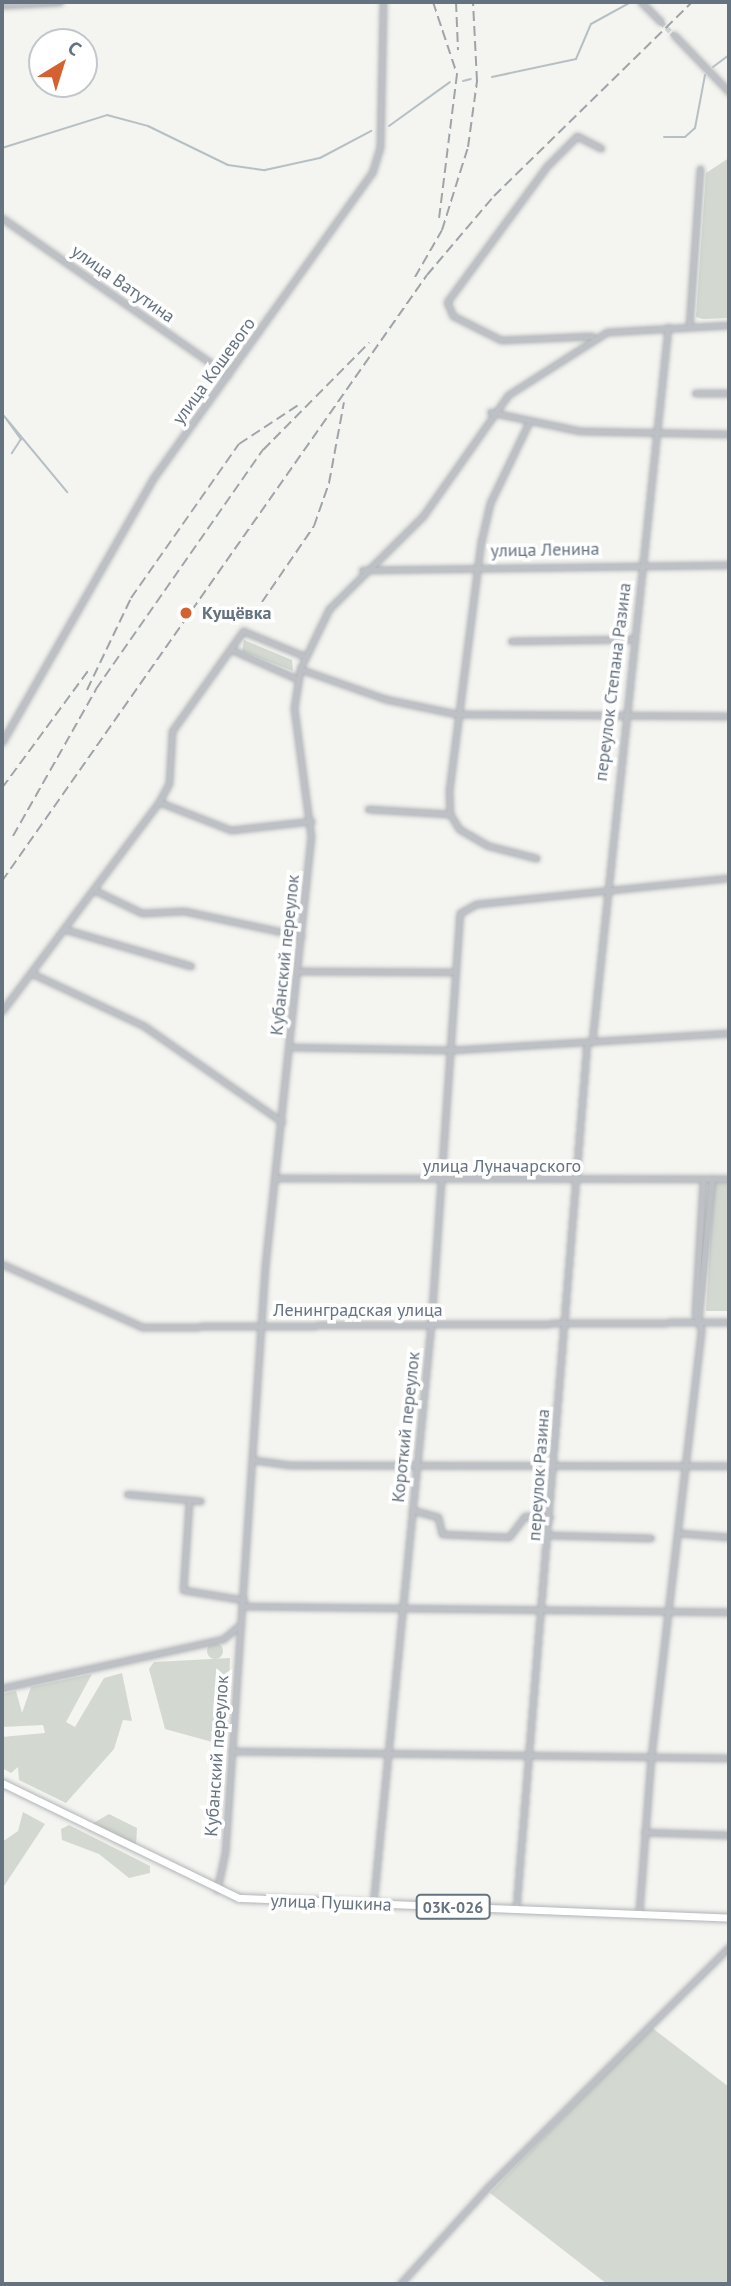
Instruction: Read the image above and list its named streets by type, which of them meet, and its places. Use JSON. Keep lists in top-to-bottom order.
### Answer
{
  "streets": {
    "main road": ["улица Пушкина", "03К-026"],
    "street": [
      "улица Ватутина",
      "улица Кошевого",
      "улица Ленина",
      "переулок Степана Разина",
      "Кубанский переулок",
      "улица Луначарского",
      "Ленинградская улица",
      "Короткий переулок",
      "переулок Разина"
    ]
  },
  "crossings": [
    ["улица Ватутина", "улица Кошевого"],
    ["улица Ленина", "переулок Степана Разина"],
    ["улица Ленина", "Кубанский переулок"],
    ["переулок Степана Разина", "Короткий переулок"],
    ["переулок Степана Разина", "переулок Разина"],
    ["Кубанский переулок", "улица Луначарского"],
    ["Кубанский переулок", "Ленинградская улица"],
    ["Кубанский переулок", "улица Пушкина"],
    ["улица Луначарского", "Короткий переулок"],
    ["улица Луначарского", "переулок Разина"],
    ["Ленинградская улица", "Короткий переулок"],
    ["Ленинградская улица", "переулок Разина"],
    ["Короткий переулок", "улица Пушкина"],
    ["переулок Разина", "улица Пушкина"]
  ],
  "places": ["Кущёвка"],
  "north": "top right"
}
